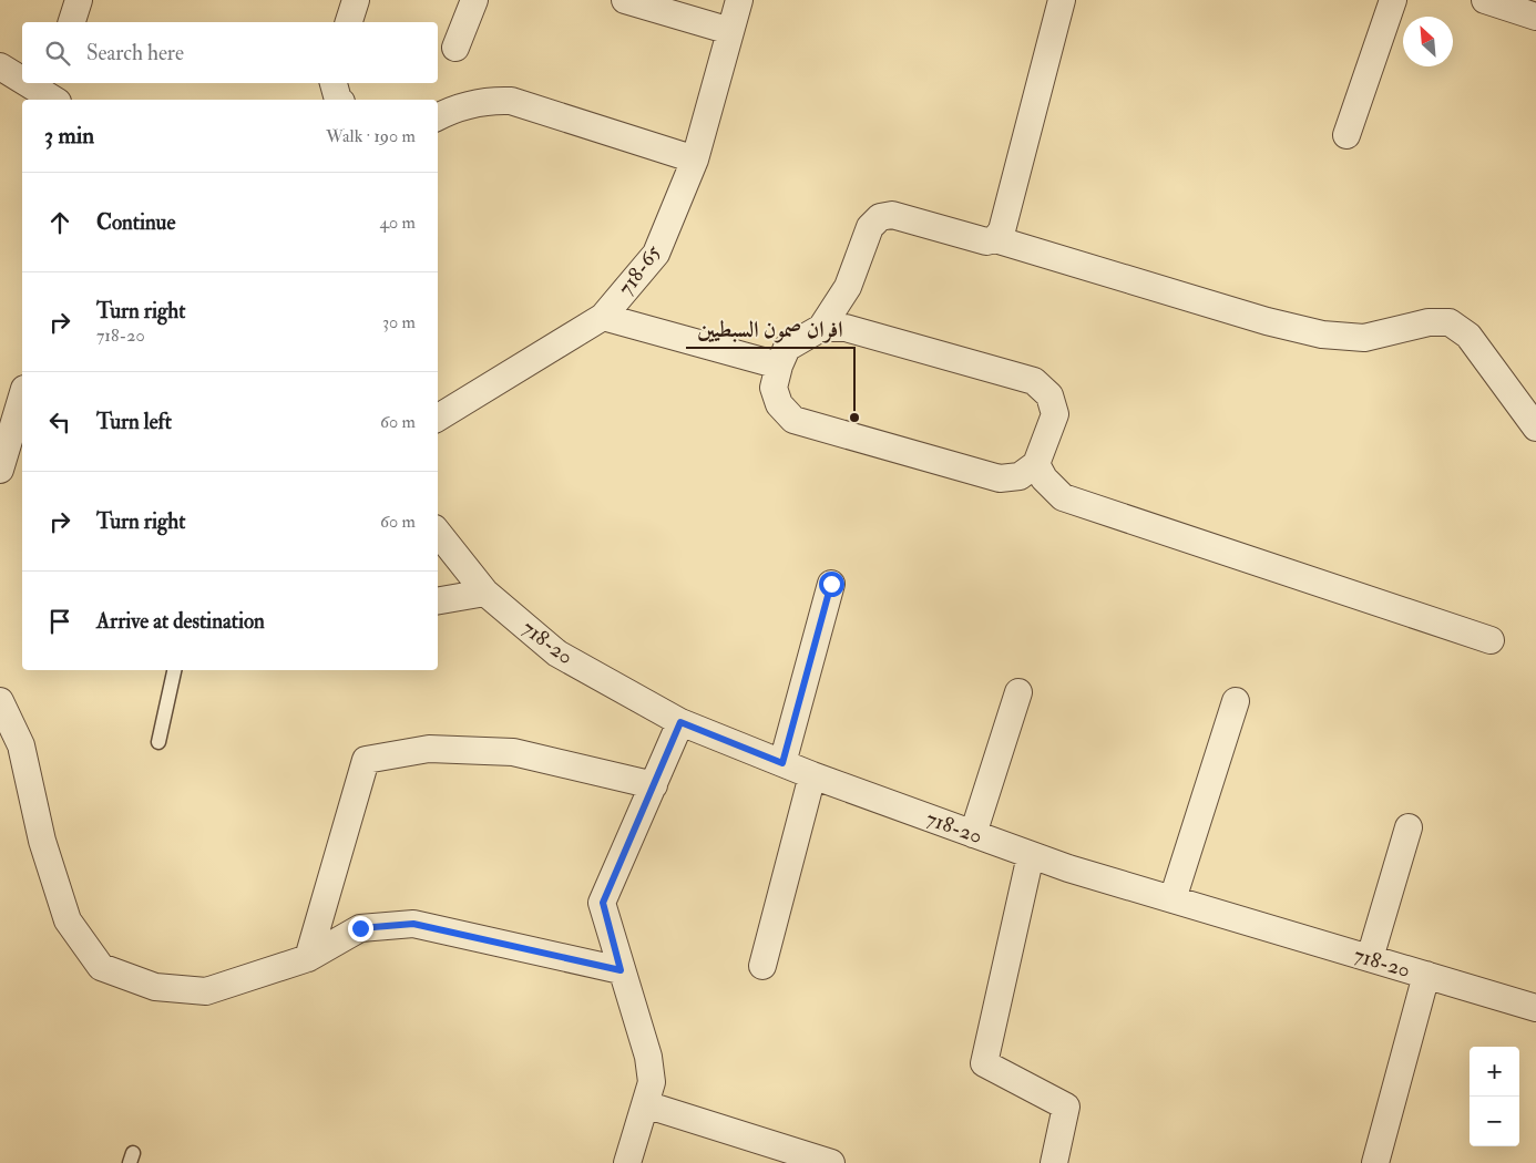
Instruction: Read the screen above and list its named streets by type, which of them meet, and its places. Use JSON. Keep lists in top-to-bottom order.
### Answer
{
  "streets": {
    "street": ["718-65", "718-20"]
  },
  "places": ["افران صمون السبطيين"],
  "north": "top left",
  "page": {
    "search": "Search here",
    "heading": ["3 min", "Walk · 190 m"],
    "list": [
      ["Continue", "40 m"],
      ["Turn right", "718-20", "30 m"],
      ["Turn left", "60 m"],
      ["Turn right", "60 m"],
      "Arrive at destination"
    ],
    "map_buttons": ["+", "−"]
  }
}
